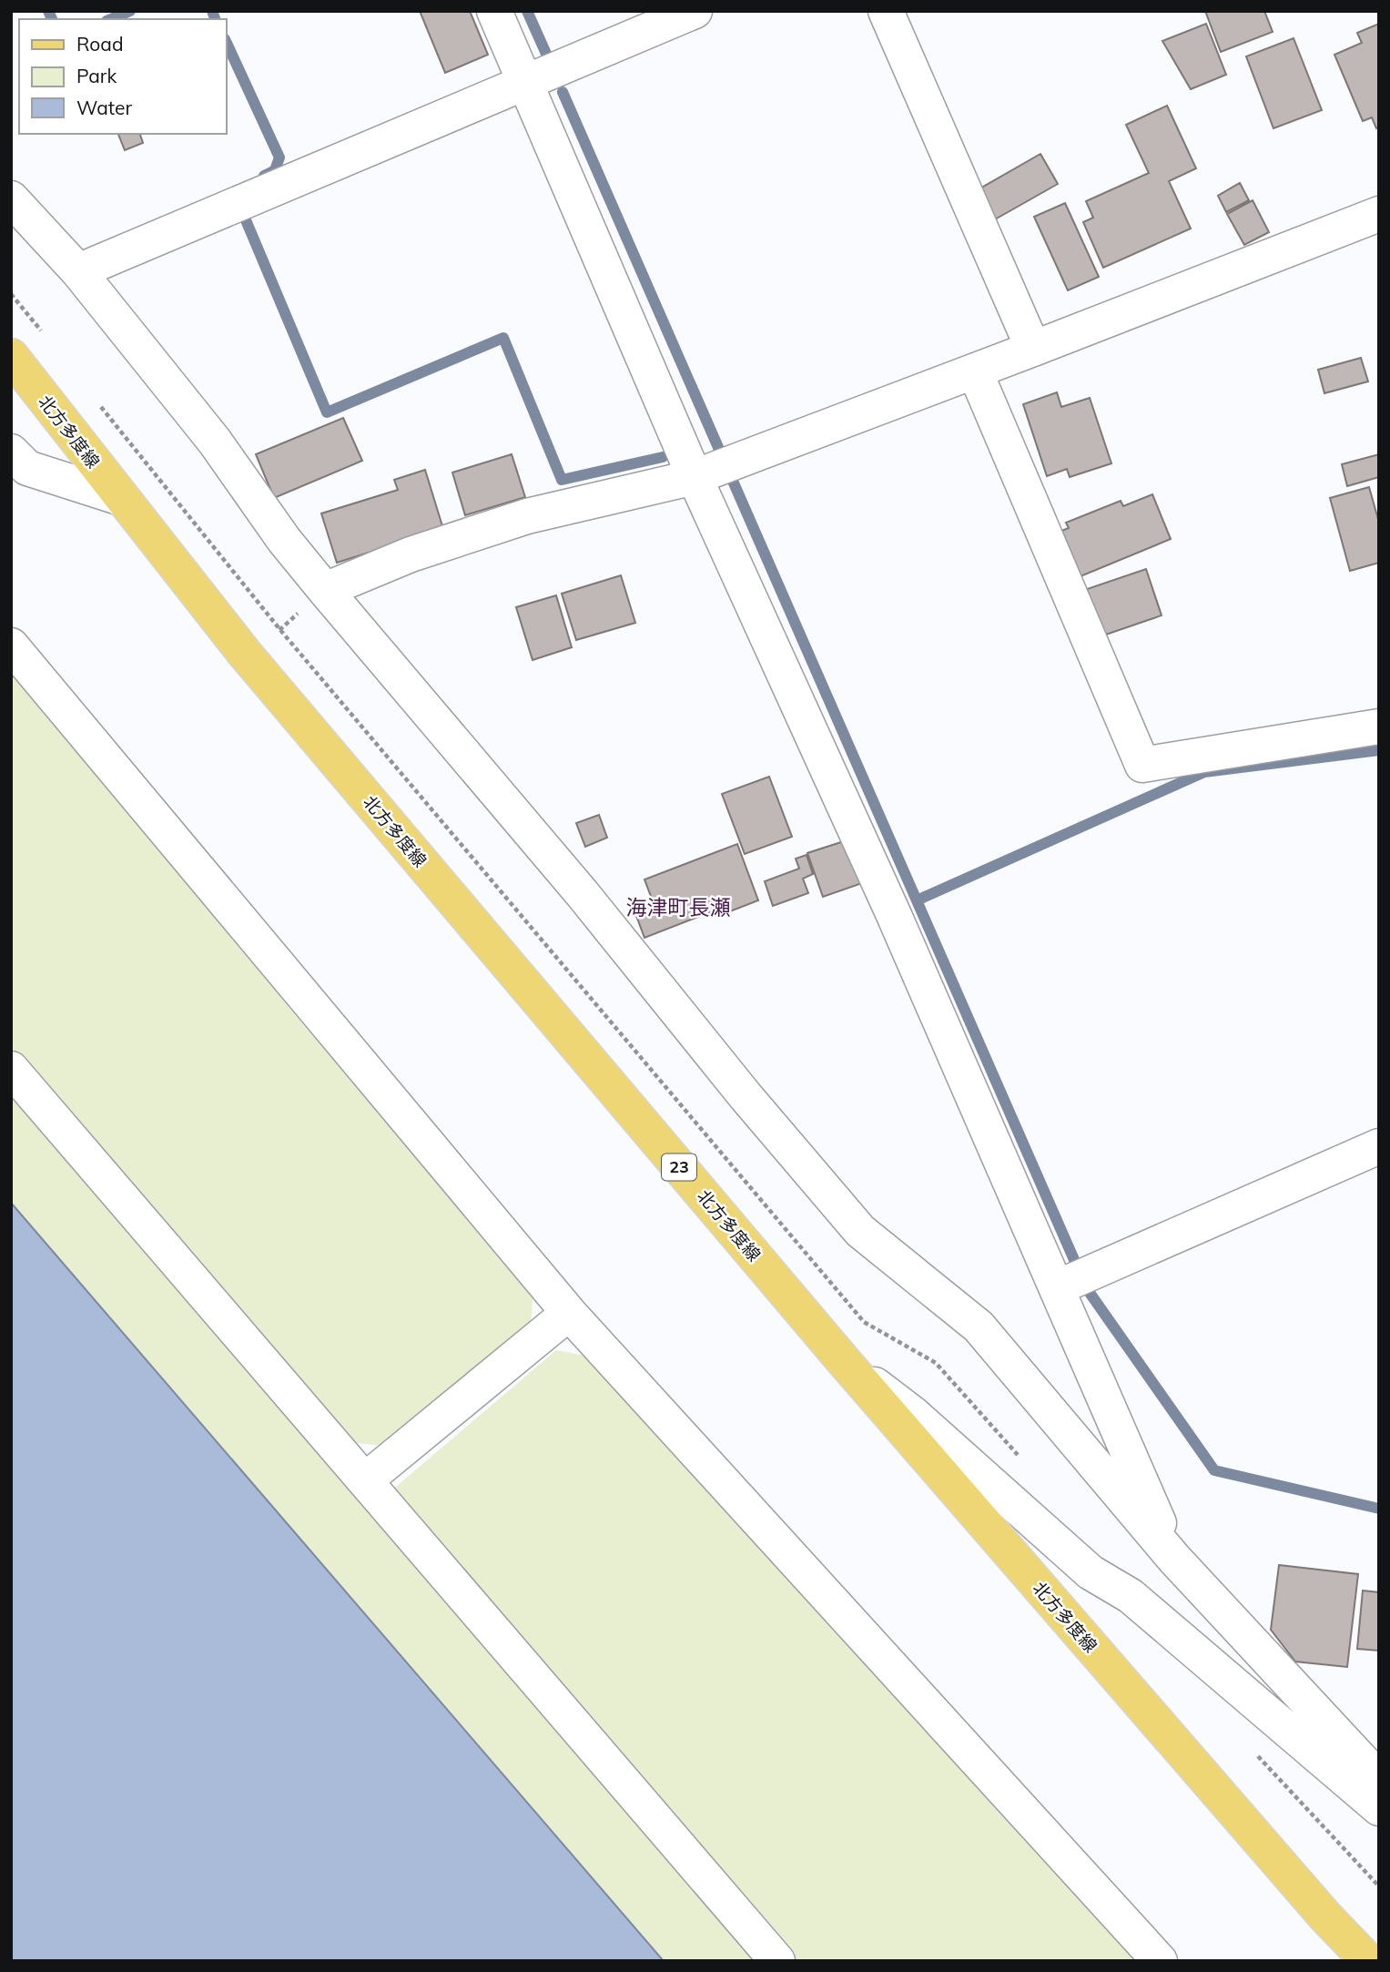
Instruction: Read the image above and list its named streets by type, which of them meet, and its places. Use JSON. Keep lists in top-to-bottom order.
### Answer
{
  "streets": {
    "main road": ["北方多度線", "23"]
  },
  "districts": ["海津町長瀬"],
  "legend": ["Road", "Park", "Water"]
}
